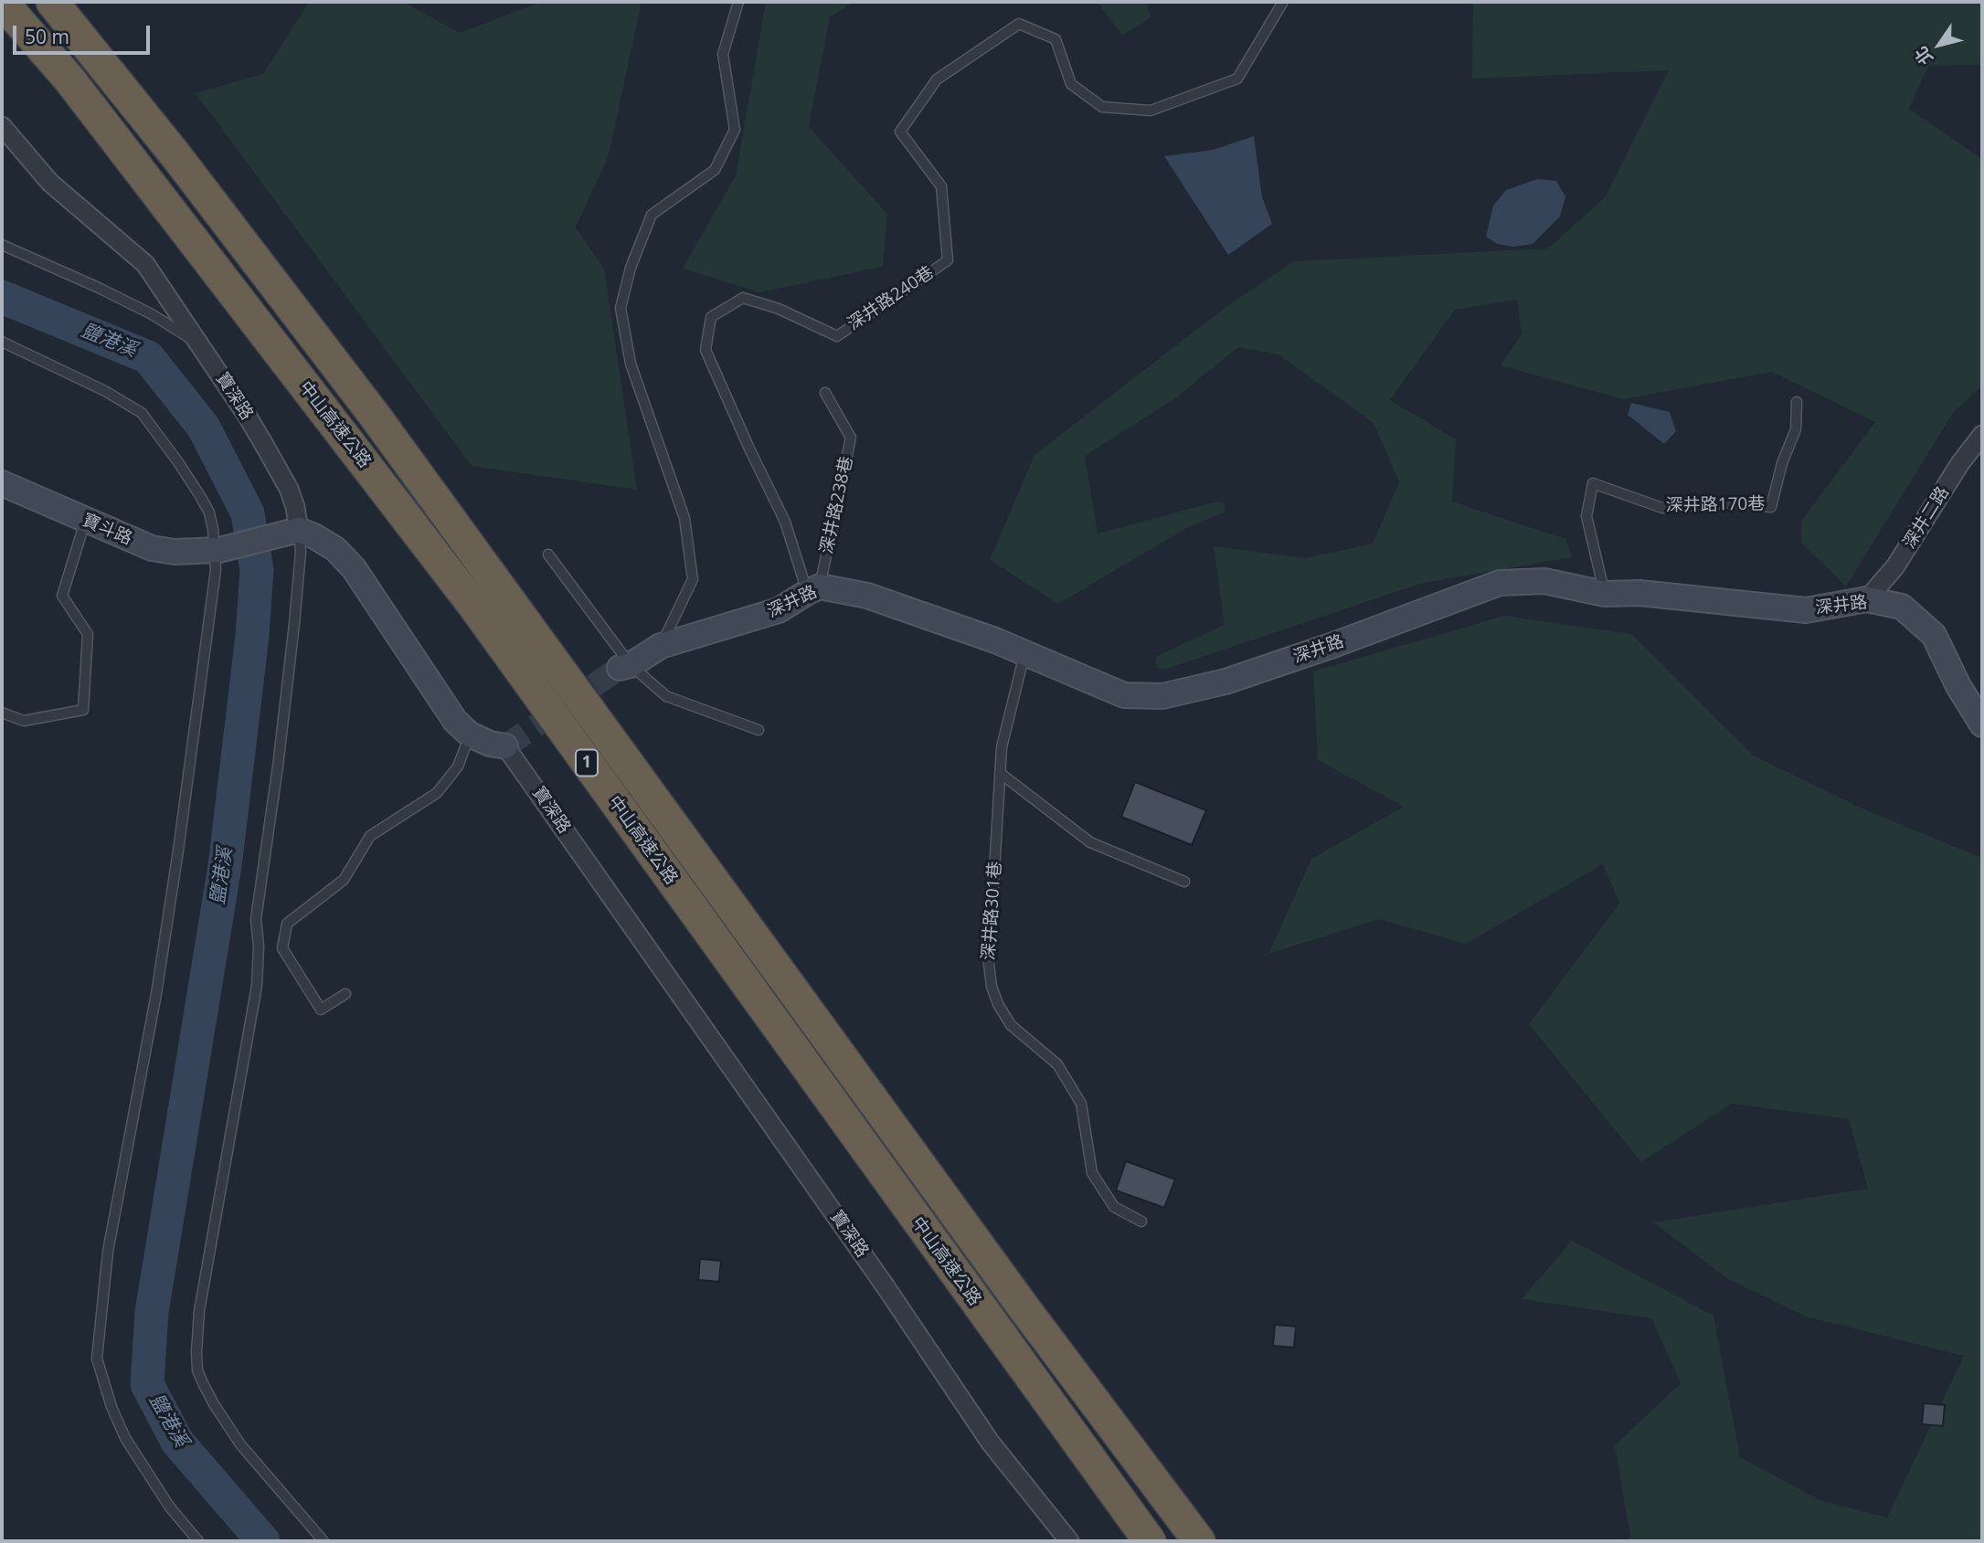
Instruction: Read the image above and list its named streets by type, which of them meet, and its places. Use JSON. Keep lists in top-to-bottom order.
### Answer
{
  "streets": {
    "highway": ["中山高速公路", "1"],
    "street": [
      "寶深路",
      "深井二路",
      "寶斗路",
      "深井路"
    ],
    "lane": [
      "深井路240巷",
      "深井路238巷",
      "深井路170巷",
      "深井路301巷"
    ]
  },
  "crossings": [
    ["深井路240巷", "深井路238巷"],
    ["深井路240巷", "深井路"],
    ["寶深路", "寶斗路"],
    ["深井路238巷", "深井路"],
    ["深井路170巷", "深井路"],
    ["深井二路", "深井路"],
    ["深井路", "深井路301巷"]
  ],
  "water": ["鹽港溪"],
  "scale_bar": "50 m",
  "north": "bottom left"
}
